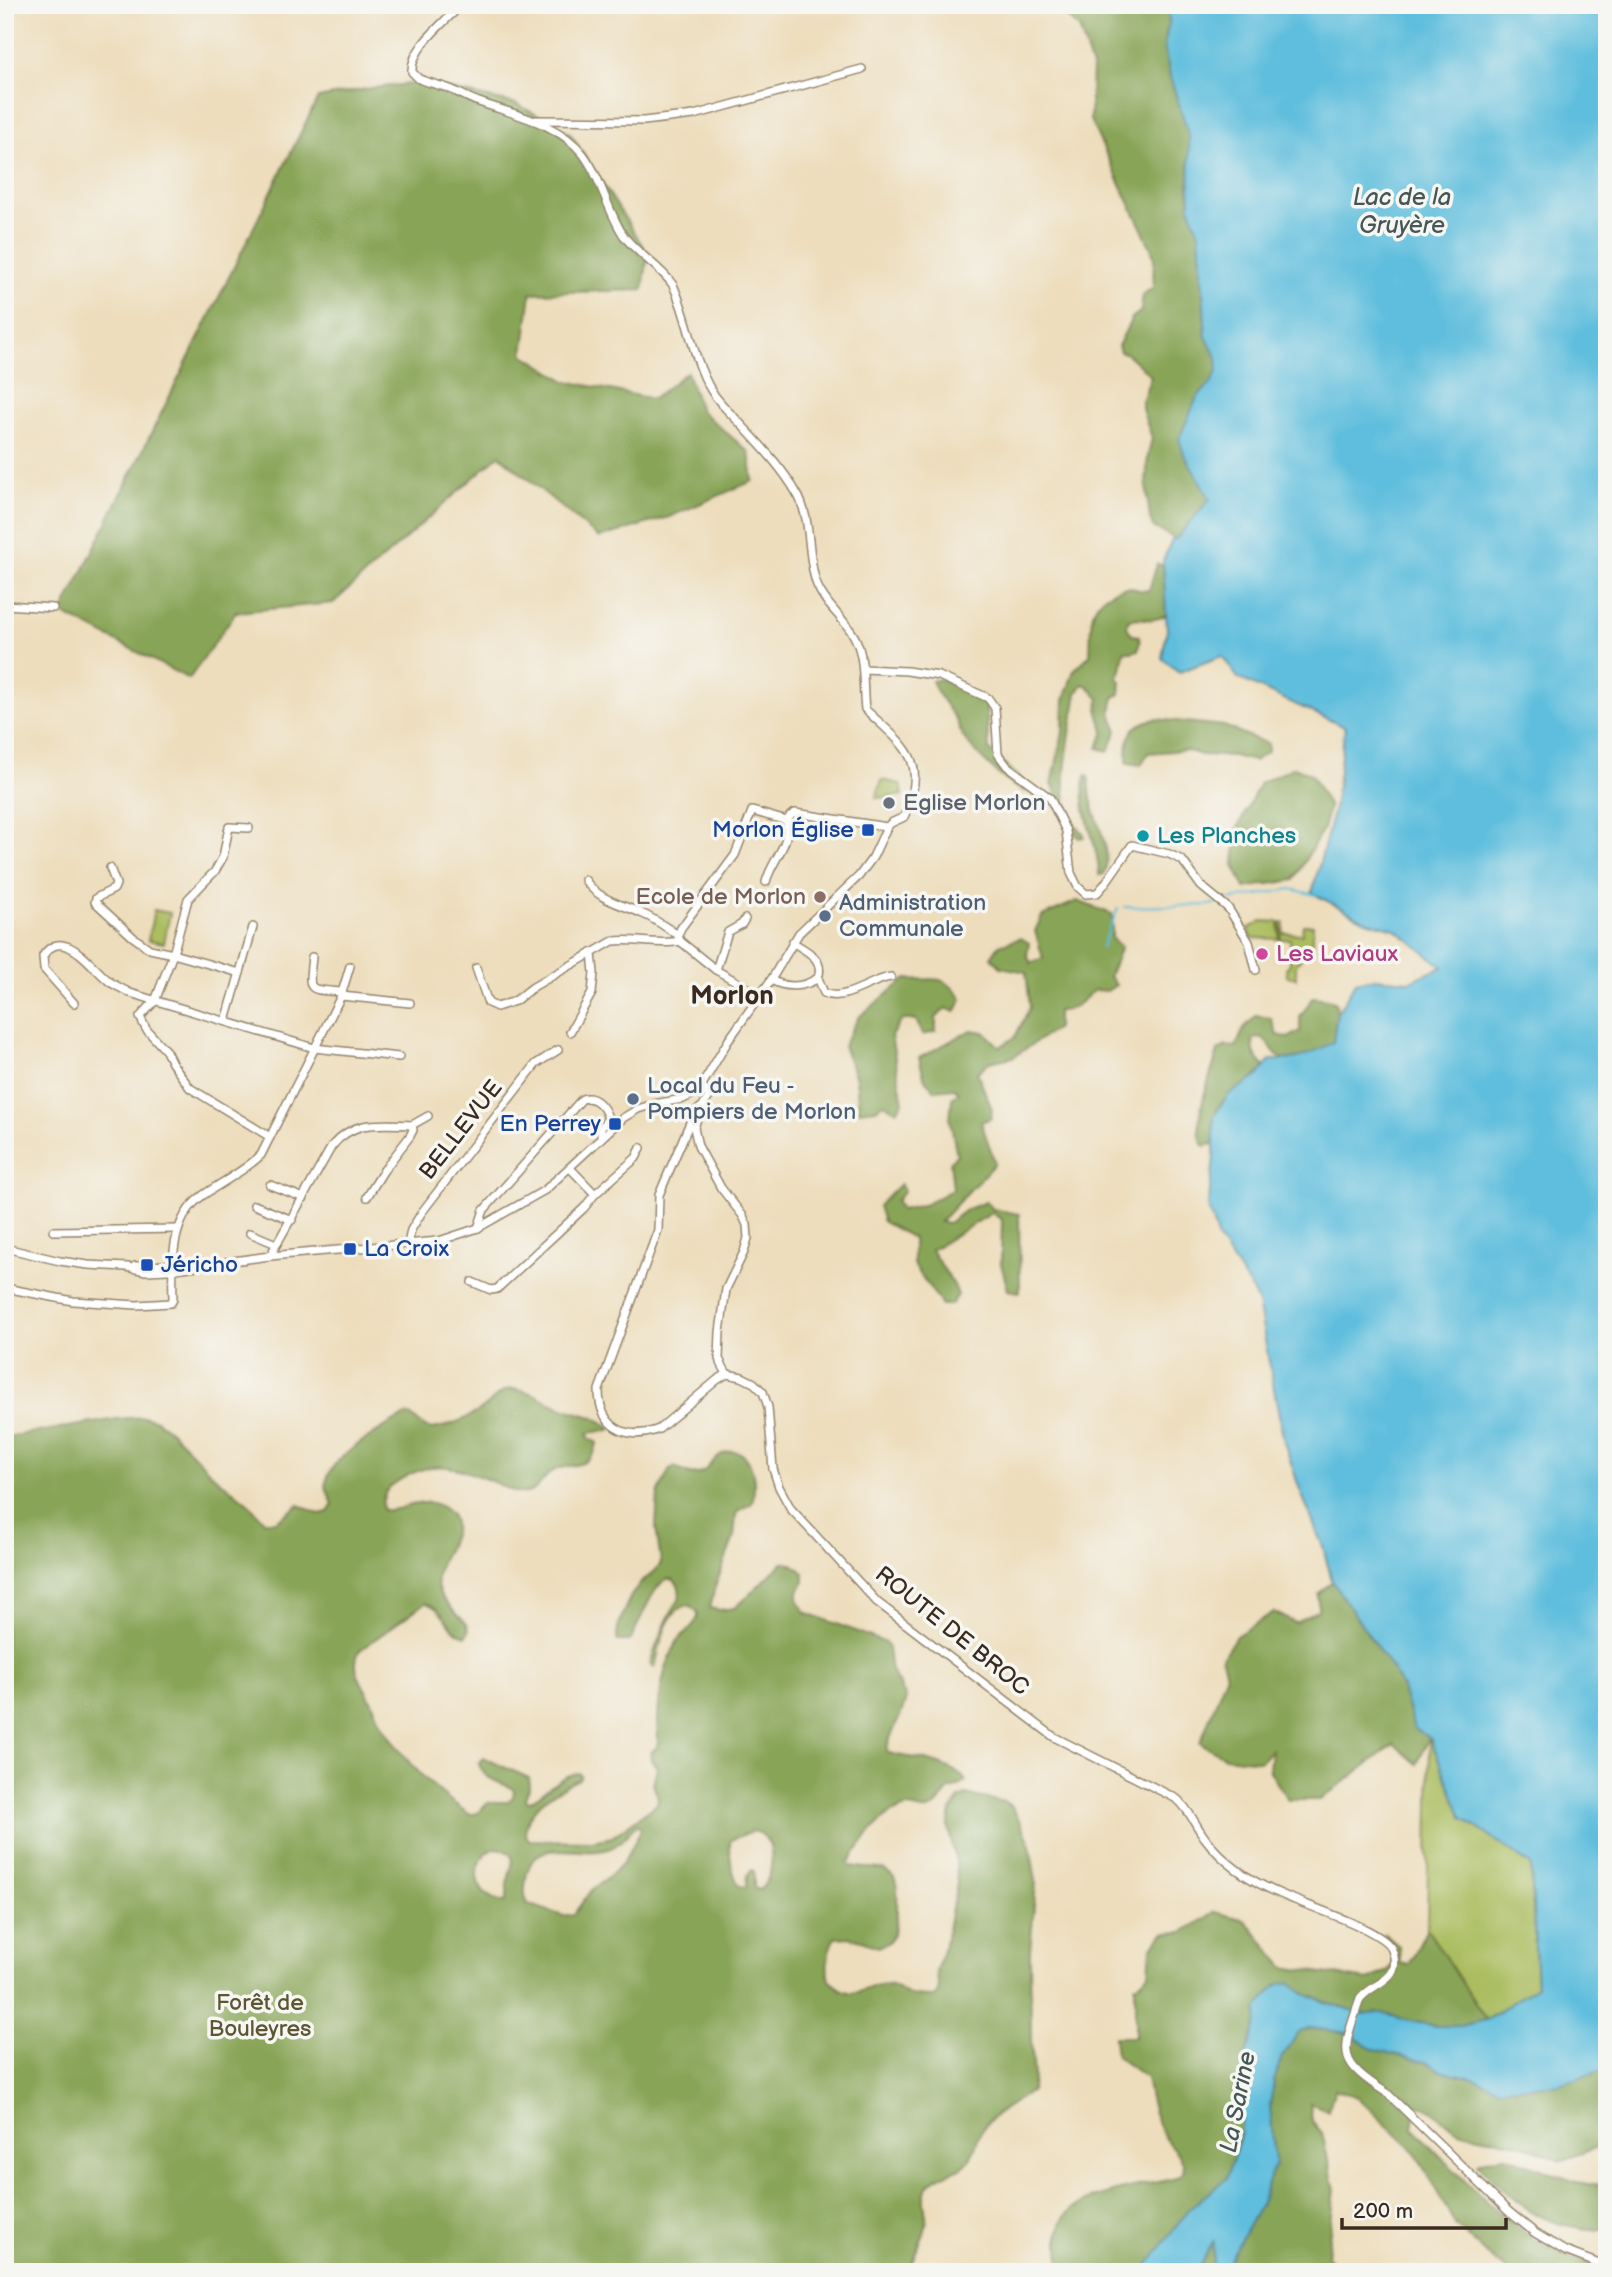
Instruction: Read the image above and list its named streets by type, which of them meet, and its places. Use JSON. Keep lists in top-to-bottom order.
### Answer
{
  "streets": {
    "street": ["BELLEVUE", "ROUTE DE BROC"]
  },
  "districts": ["Morlon"],
  "water": ["Lac de la Gruyère", "La Sarine"],
  "parks": ["Forêt de Bouleyres"],
  "places": {
    "other": [
      "Eglise Morlon",
      "Les Planches",
      "Ecole de Morlon",
      "Administration Communale",
      "Les Laviaux",
      "Local du Feu - Pompiers de Morlon"
    ],
    "transit": [
      "Morlon Église",
      "En Perrey",
      "La Croix",
      "Jéricho"
    ]
  },
  "scale_bar": "200 m"
}
